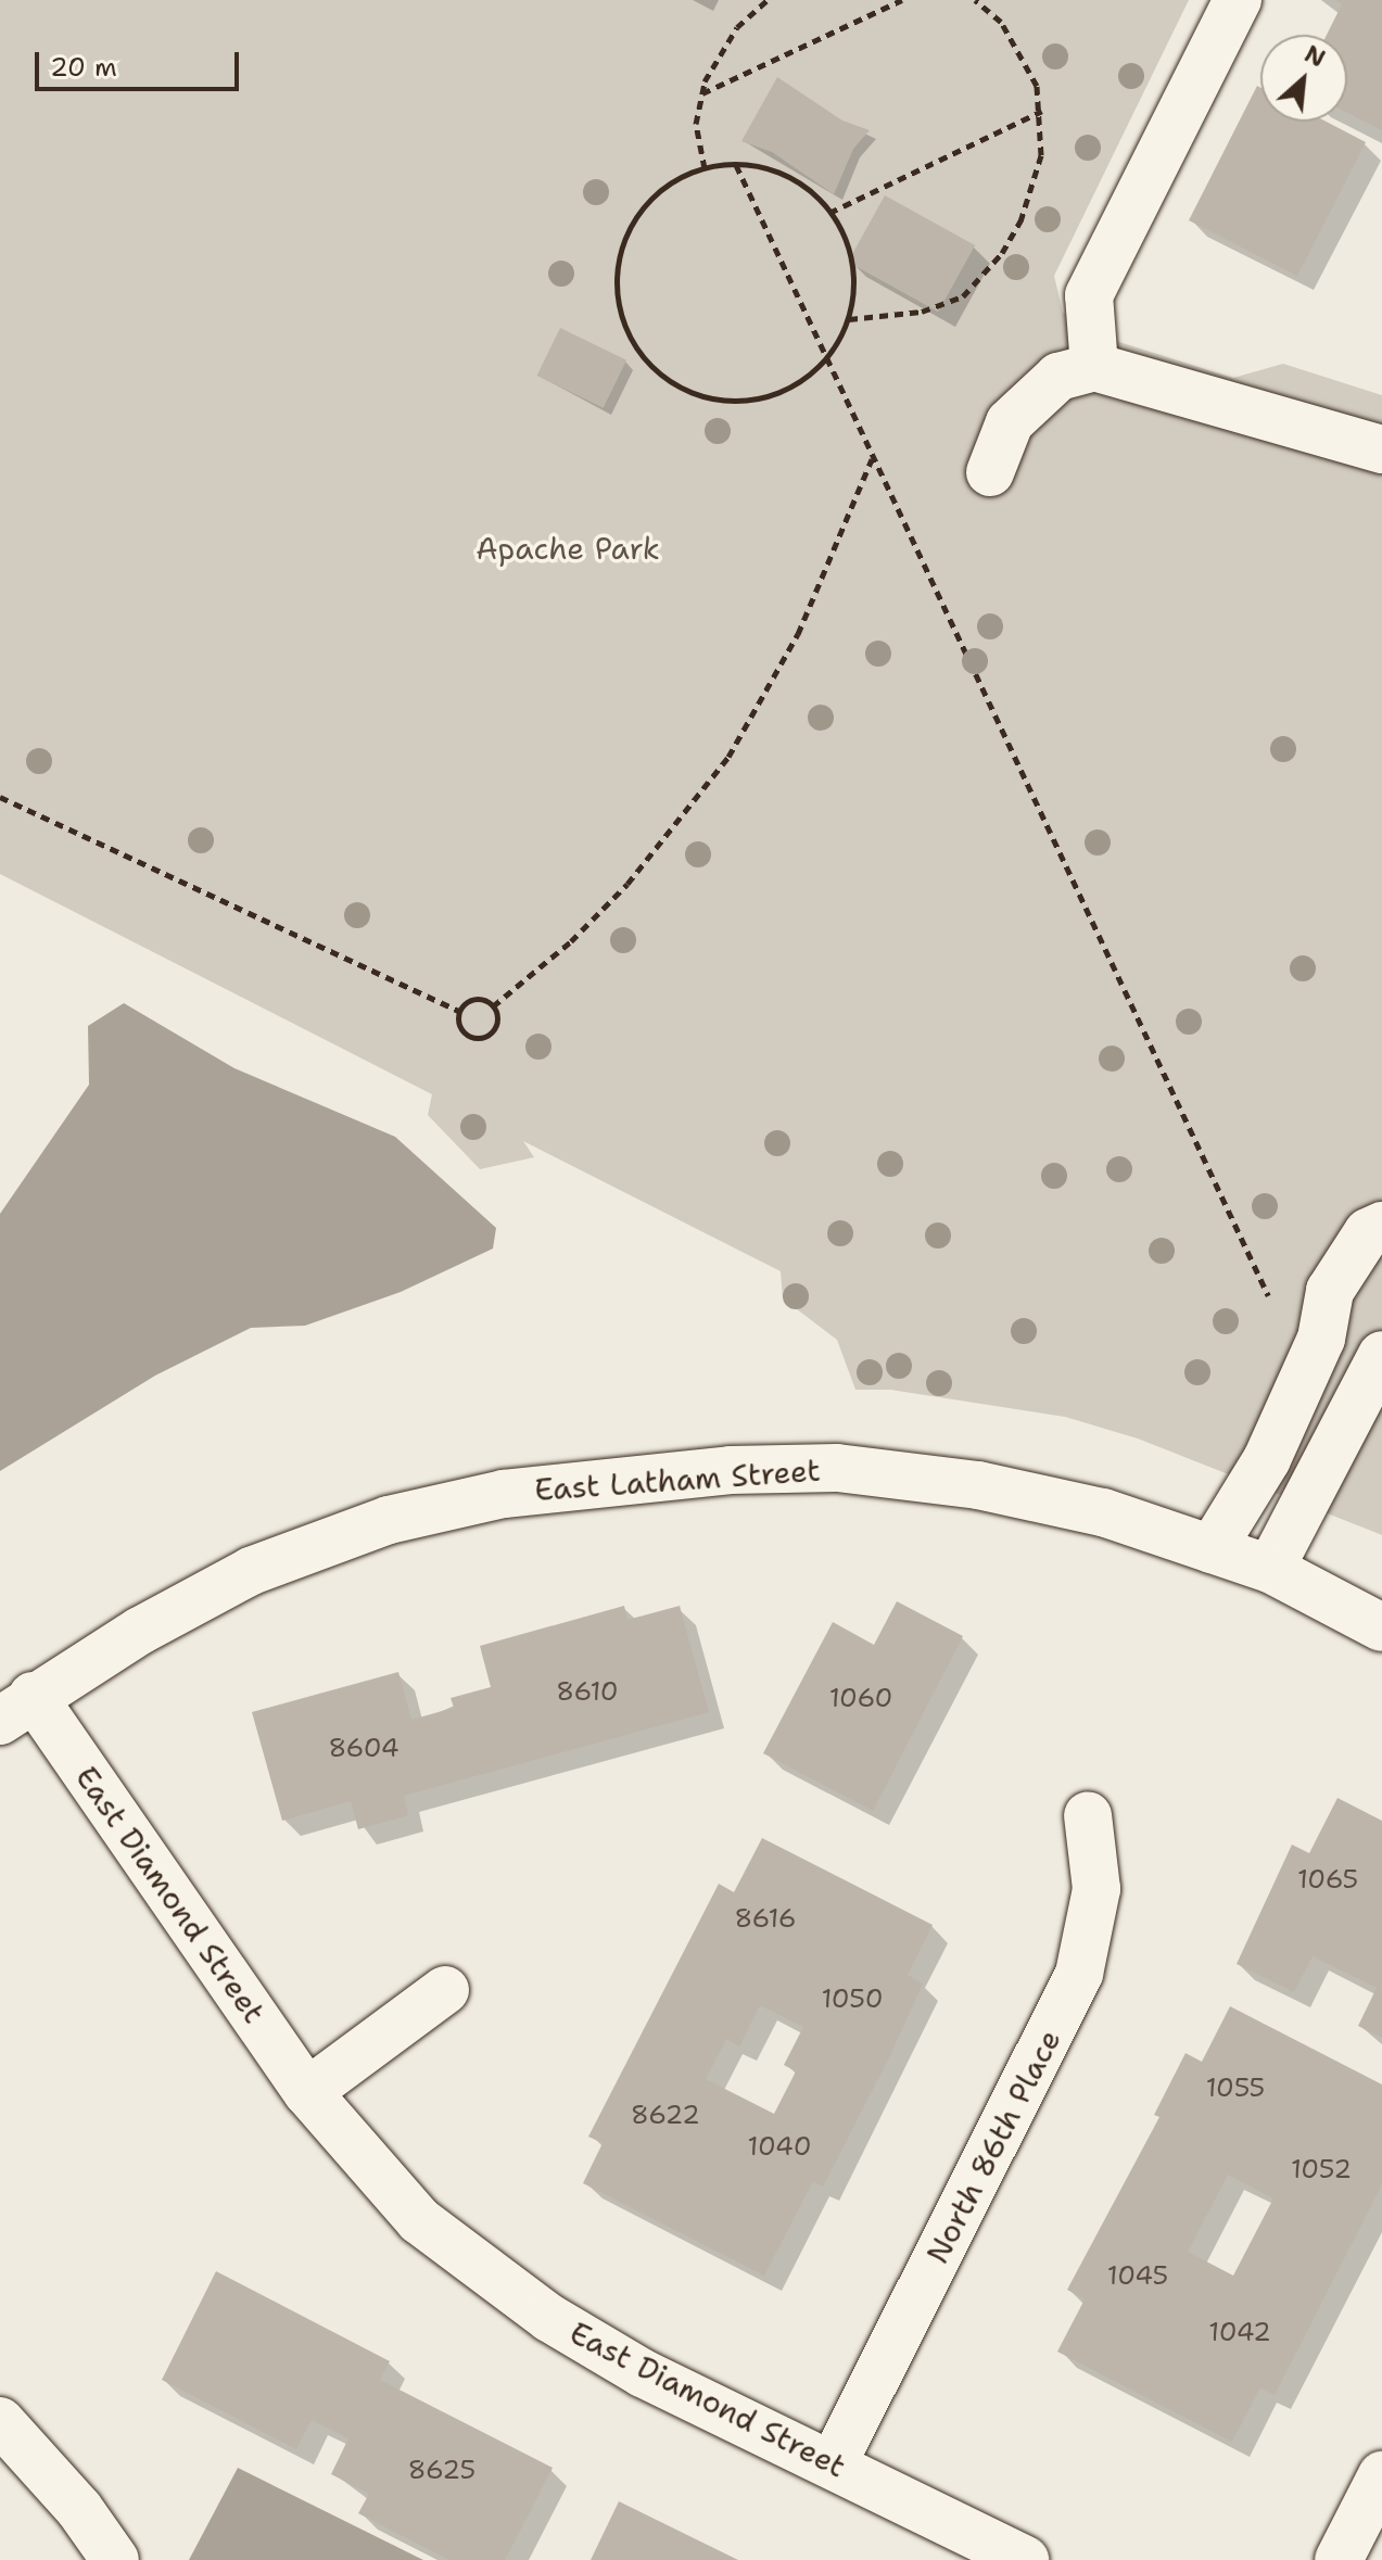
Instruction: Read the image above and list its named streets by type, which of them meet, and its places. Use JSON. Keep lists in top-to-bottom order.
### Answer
{
  "streets": {
    "street": ["East Latham Street", "East Diamond Street", "North 86th Place"]
  },
  "crossings": [
    ["East Latham Street", "East Diamond Street"],
    ["East Diamond Street", "North 86th Place"]
  ],
  "parks": ["Apache Park"],
  "house_numbers": [
    "8610",
    "1060",
    "8604",
    "1065",
    "8616",
    "1050",
    "1055",
    "8622",
    "1040",
    "1052",
    "1045",
    "1042",
    "8625"
  ],
  "scale_bar": "20 m",
  "north": "top right"
}
